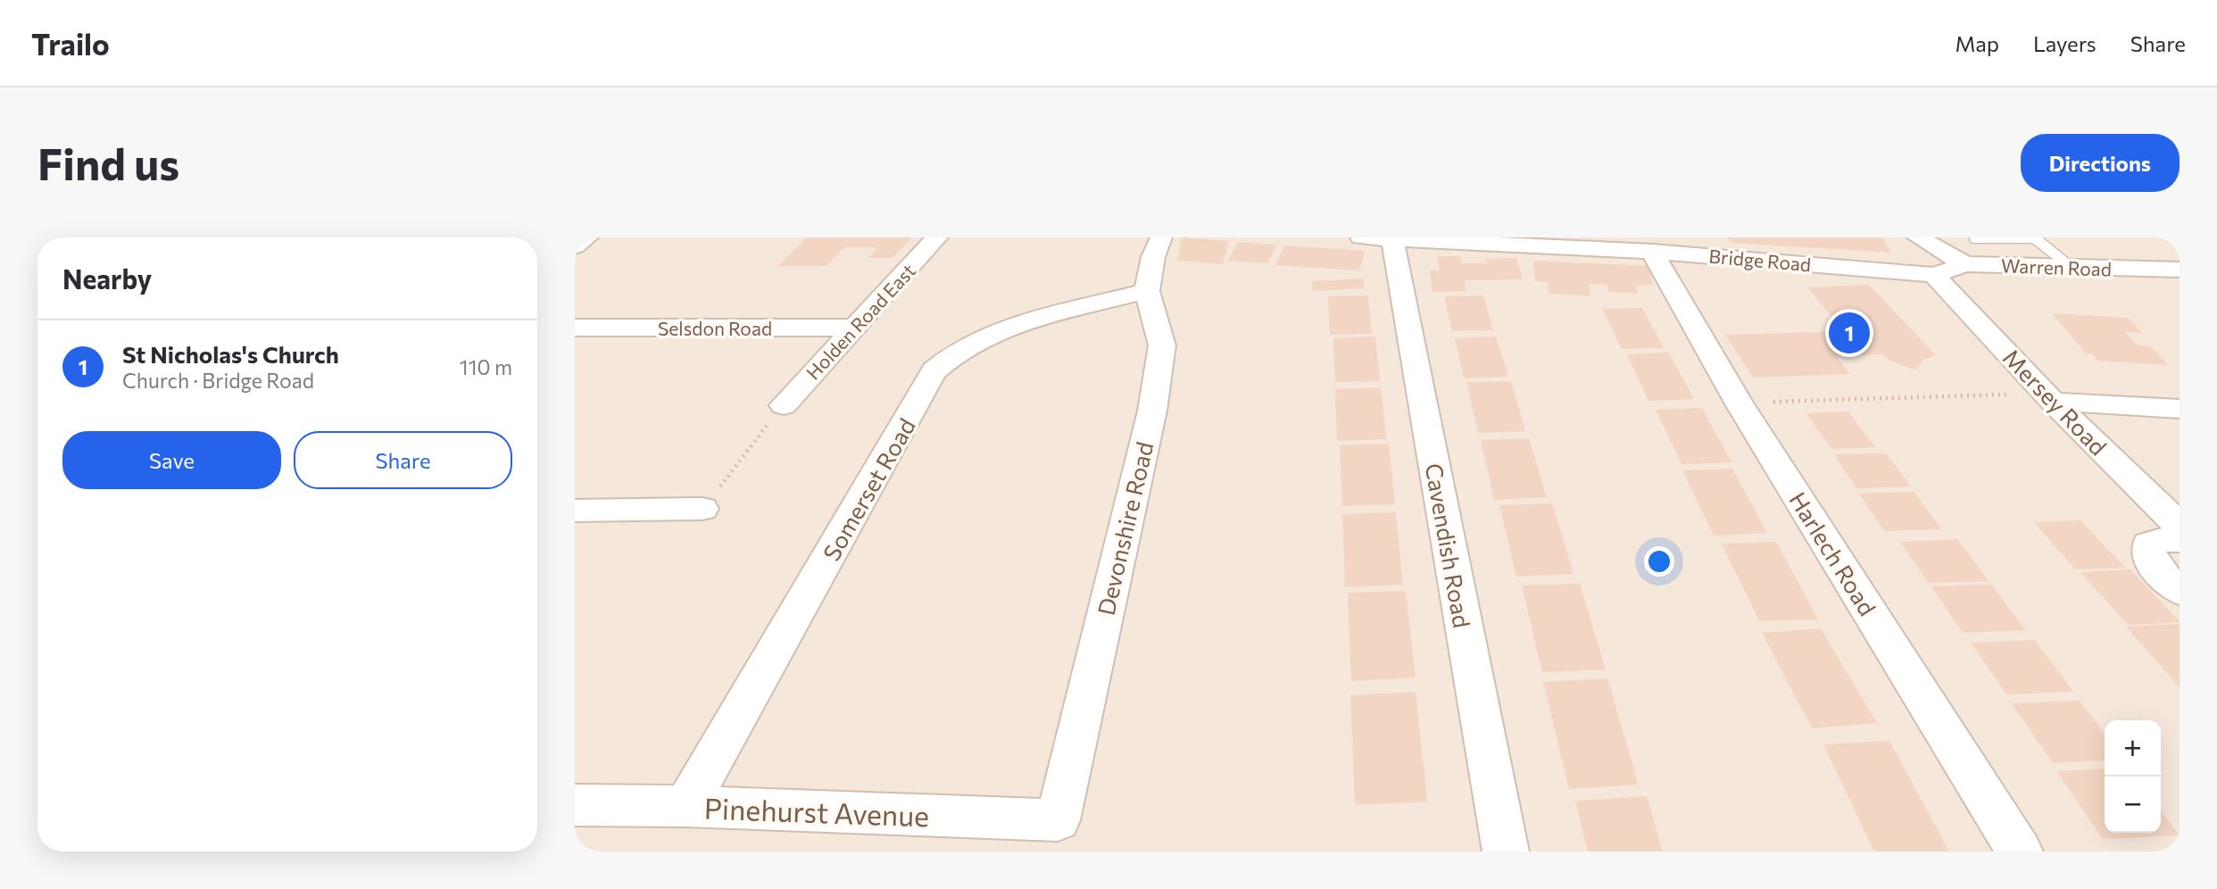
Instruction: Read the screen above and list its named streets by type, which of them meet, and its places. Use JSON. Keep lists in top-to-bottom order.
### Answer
{
  "streets": {
    "street": [
      "Bridge Road",
      "Warren Road",
      "Holden Road East",
      "Selsdon Road",
      "Mersey Road",
      "Somerset Road",
      "Devonshire Road",
      "Cavendish Road",
      "Harlech Road",
      "Pinehurst Avenue"
    ]
  },
  "crossings": [
    ["Bridge Road", "Warren Road"],
    ["Bridge Road", "Mersey Road"],
    ["Bridge Road", "Cavendish Road"],
    ["Bridge Road", "Harlech Road"],
    ["Warren Road", "Mersey Road"],
    ["Holden Road East", "Selsdon Road"],
    ["Somerset Road", "Devonshire Road"],
    ["Somerset Road", "Pinehurst Avenue"],
    ["Devonshire Road", "Pinehurst Avenue"]
  ],
  "page": {
    "header": "Trailo",
    "nav": ["Map", "Layers", "Share"],
    "buttons": [
      "Directions",
      ["Save", "Share"]
    ],
    "title": "Find us",
    "heading": "Nearby",
    "pins": "1",
    "list": [
      {
        "mark": "1",
        "name": "St Nicholas's Church",
        "note": "Church · Bridge Road",
        "value": "110 m"
      }
    ],
    "map_buttons": ["+", "−"]
  }
}
